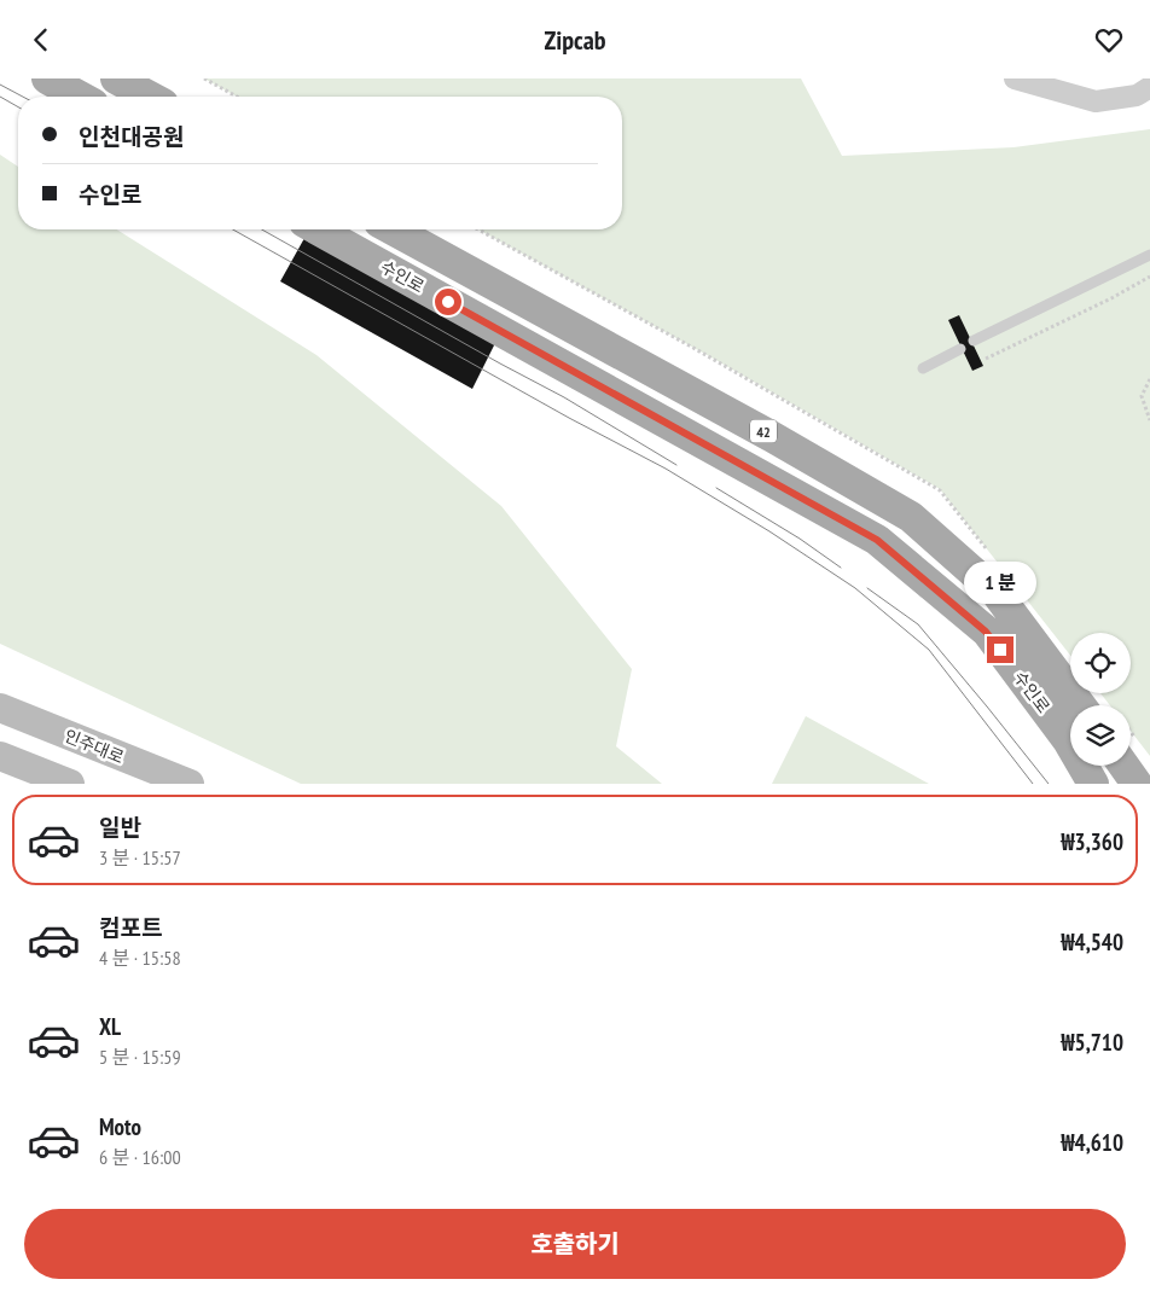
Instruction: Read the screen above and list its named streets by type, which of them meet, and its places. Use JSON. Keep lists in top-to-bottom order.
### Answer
{
  "streets": {
    "main road": ["수인로", "42", "인주대로"]
  },
  "page": {
    "header": "Zipcab",
    "banner": ["인천대공원", "수인로"],
    "bubble": "1 분",
    "list": [
      {
        "name": "일반",
        "note": "3 분 · 15:57",
        "value": "₩3,360"
      },
      {
        "name": "컴포트",
        "note": "4 분 · 15:58",
        "value": "₩4,540"
      },
      {
        "name": "XL",
        "note": "5 분 · 15:59",
        "value": "₩5,710"
      },
      {
        "name": "Moto",
        "note": "6 분 · 16:00",
        "value": "₩4,610"
      }
    ],
    "buttons": "호출하기"
  }
}
